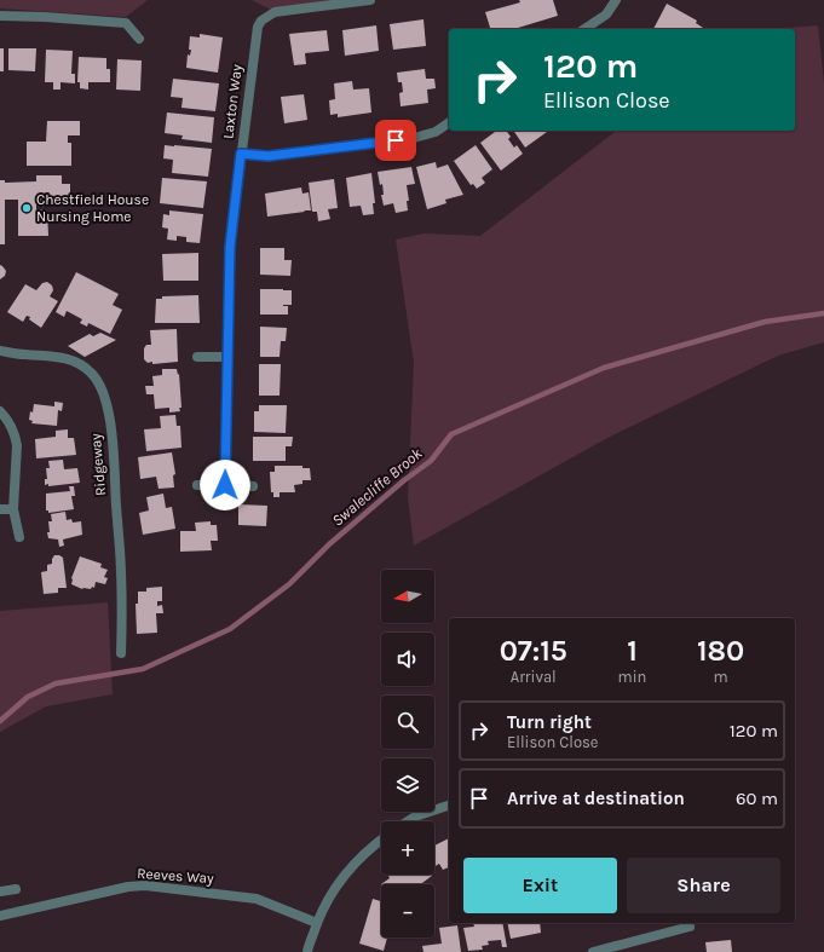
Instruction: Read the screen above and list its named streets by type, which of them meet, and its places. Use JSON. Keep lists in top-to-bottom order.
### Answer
{
  "streets": {
    "street": ["Laxton Way", "Ridgeway", "Reeves Way"]
  },
  "water": ["Swalecliffe Brook"],
  "places": ["Chestfield House Nursing Home"],
  "north": "left",
  "page": {
    "turn": ["120 m", "Ellison Close"],
    "map_buttons": ["+", "−"],
    "eta": [
      "07:15",
      "Arrival",
      "1",
      "min",
      "180",
      "m"
    ],
    "list": [
      {
        "name": "Turn right",
        "note": "Ellison Close",
        "value": "120 m"
      },
      {
        "name": "Arrive at destination",
        "value": "60 m"
      }
    ],
    "buttons": ["Exit", "Share"]
  }
}
